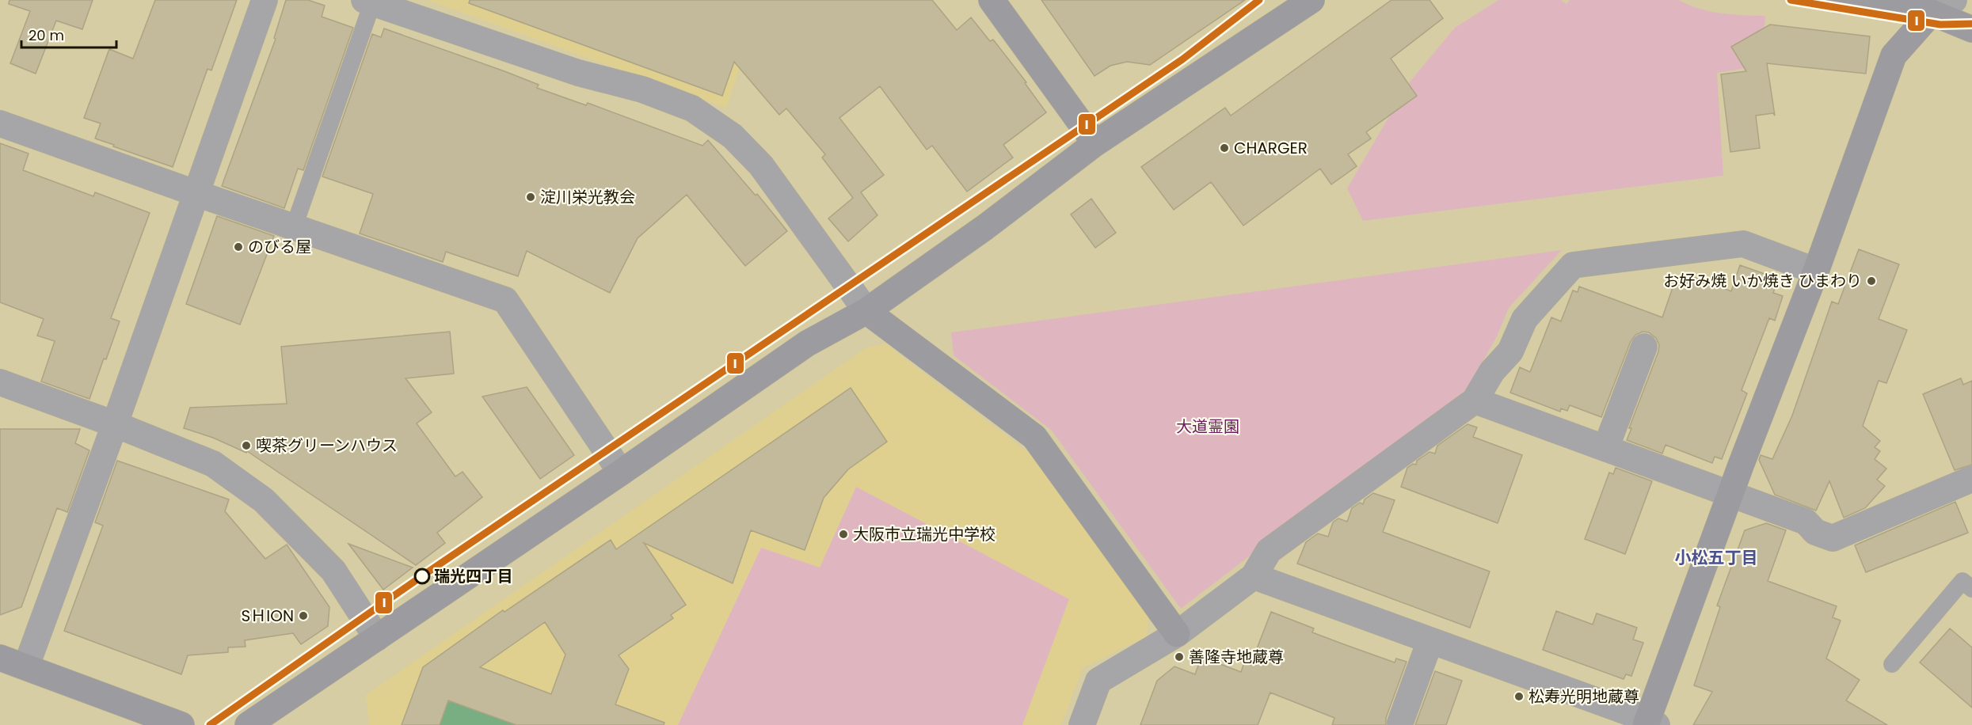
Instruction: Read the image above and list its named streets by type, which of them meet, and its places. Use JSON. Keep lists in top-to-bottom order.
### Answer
{
  "districts": ["小松五丁目"],
  "parks": ["大道霊園"],
  "places": [
    "CHARGER",
    "淀川栄光教会",
    "のびる屋",
    "お好み焼 いか焼き ひまわり",
    "喫茶グリーンハウス",
    "大阪市立瑞光中学校",
    "瑞光四丁目",
    "SＨION",
    "善隆寺地蔵尊",
    "松寿光明地蔵尊"
  ],
  "lines": ["transit line I"],
  "scale_bar": "20 m"
}
